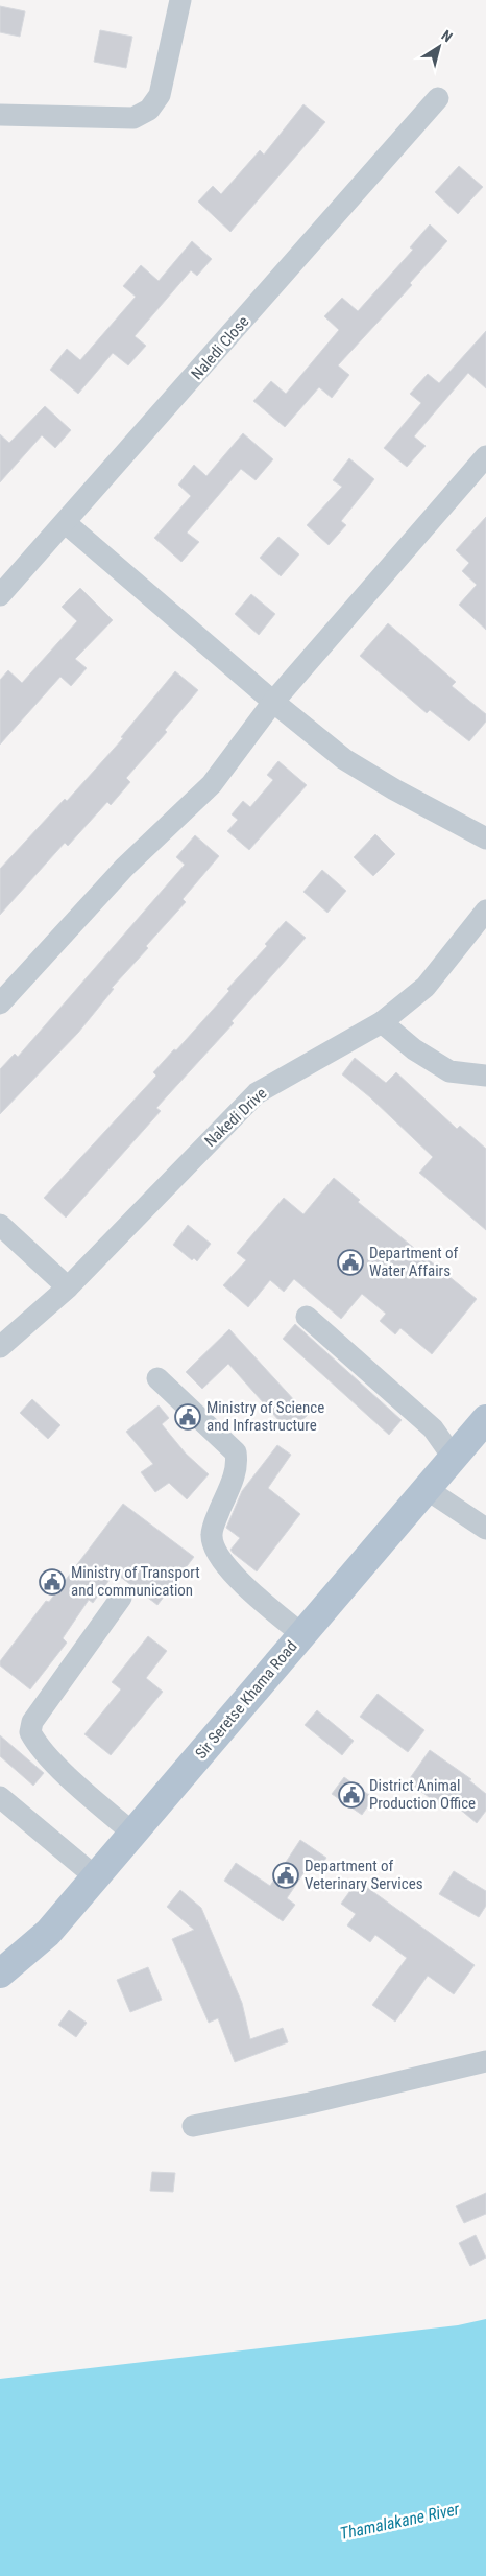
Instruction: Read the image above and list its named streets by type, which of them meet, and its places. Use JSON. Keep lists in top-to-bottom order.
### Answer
{
  "streets": {
    "main road": ["Sir Seretse Khama Road"],
    "street": ["Naledi Close", "Nakedi Drive"]
  },
  "water": ["Thamalakane River"],
  "places": {
    "public building": [
      "Department of Water Affairs",
      "Ministry of Science and Infrastructure",
      "Ministry of Transport and communication",
      "District Animal Production Office",
      "Department of Veterinary Services"
    ]
  },
  "north": "top right"
}
